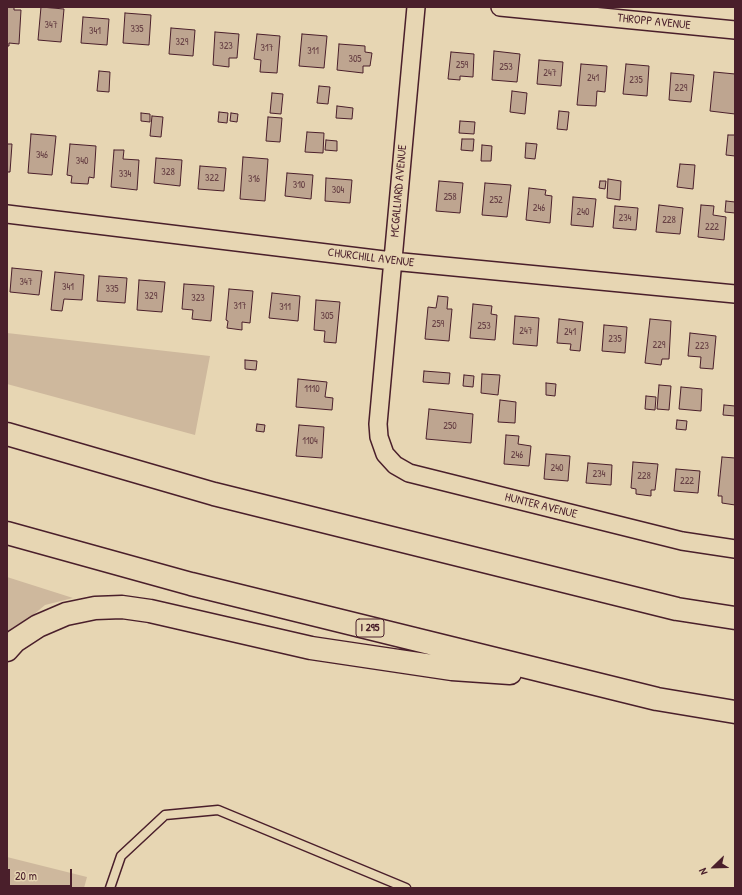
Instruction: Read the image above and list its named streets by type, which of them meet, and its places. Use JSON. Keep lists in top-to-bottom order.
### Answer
{
  "streets": {
    "highway": ["I 295"],
    "street": [
      "THROPP AVENUE",
      "MCGALLIARD AVENUE",
      "CHURCHILL AVENUE",
      "HUNTER AVENUE"
    ]
  },
  "crossings": [
    ["MCGALLIARD AVENUE", "CHURCHILL AVENUE"],
    ["MCGALLIARD AVENUE", "HUNTER AVENUE"]
  ],
  "house_numbers": [
    "347",
    "335",
    "341",
    "329",
    "323",
    "317",
    "311",
    "305",
    "259",
    "253",
    "247",
    "241",
    "235",
    "229",
    "346",
    "340",
    "328",
    "334",
    "322",
    "316",
    "310",
    "304",
    "258",
    "252",
    "246",
    "240",
    "234",
    "228",
    "222",
    "347",
    "341",
    "335",
    "329",
    "323",
    "317",
    "311",
    "305",
    "259",
    "253",
    "247",
    "241",
    "235",
    "229",
    "223",
    "1110",
    "250",
    "1104",
    "246",
    "240",
    "234",
    "228",
    "222"
  ],
  "scale_bar": "20 m",
  "north": "bottom left"
}
